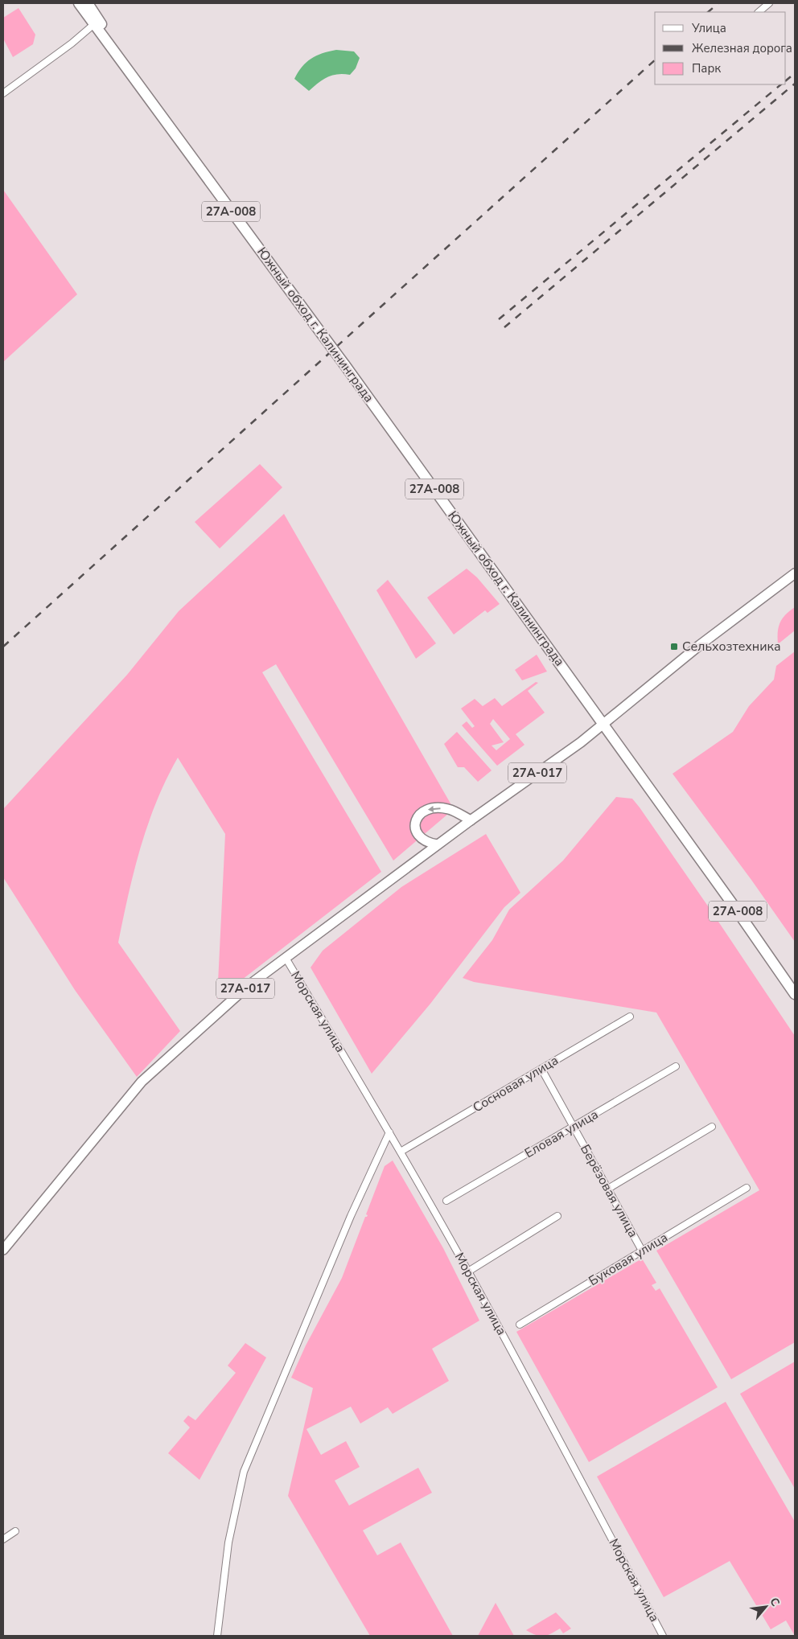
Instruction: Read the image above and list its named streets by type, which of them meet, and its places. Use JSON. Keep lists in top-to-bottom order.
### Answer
{
  "streets": {
    "highway": ["27А-008", "Южный обход г. Калининграда"],
    "main road": ["27А-017"],
    "street": [
      "Морская улица",
      "Сосновая улица",
      "Еловая улица",
      "Берёзовая улица",
      "Буковая улица"
    ]
  },
  "crossings": [
    ["27А-008", "Южный обход г. Калининграда"],
    ["Южный обход г. Калининграда", "27А-017"],
    ["27А-017", "Морская улица"],
    ["Морская улица", "Сосновая улица"],
    ["Сосновая улица", "Берёзовая улица"],
    ["Еловая улица", "Берёзовая улица"],
    ["Берёзовая улица", "Буковая улица"]
  ],
  "places": {
    "transit": ["Сельхозтехника"]
  },
  "legend": ["Улица", "Железная дорога", "Парк"],
  "north": "top right"
}
